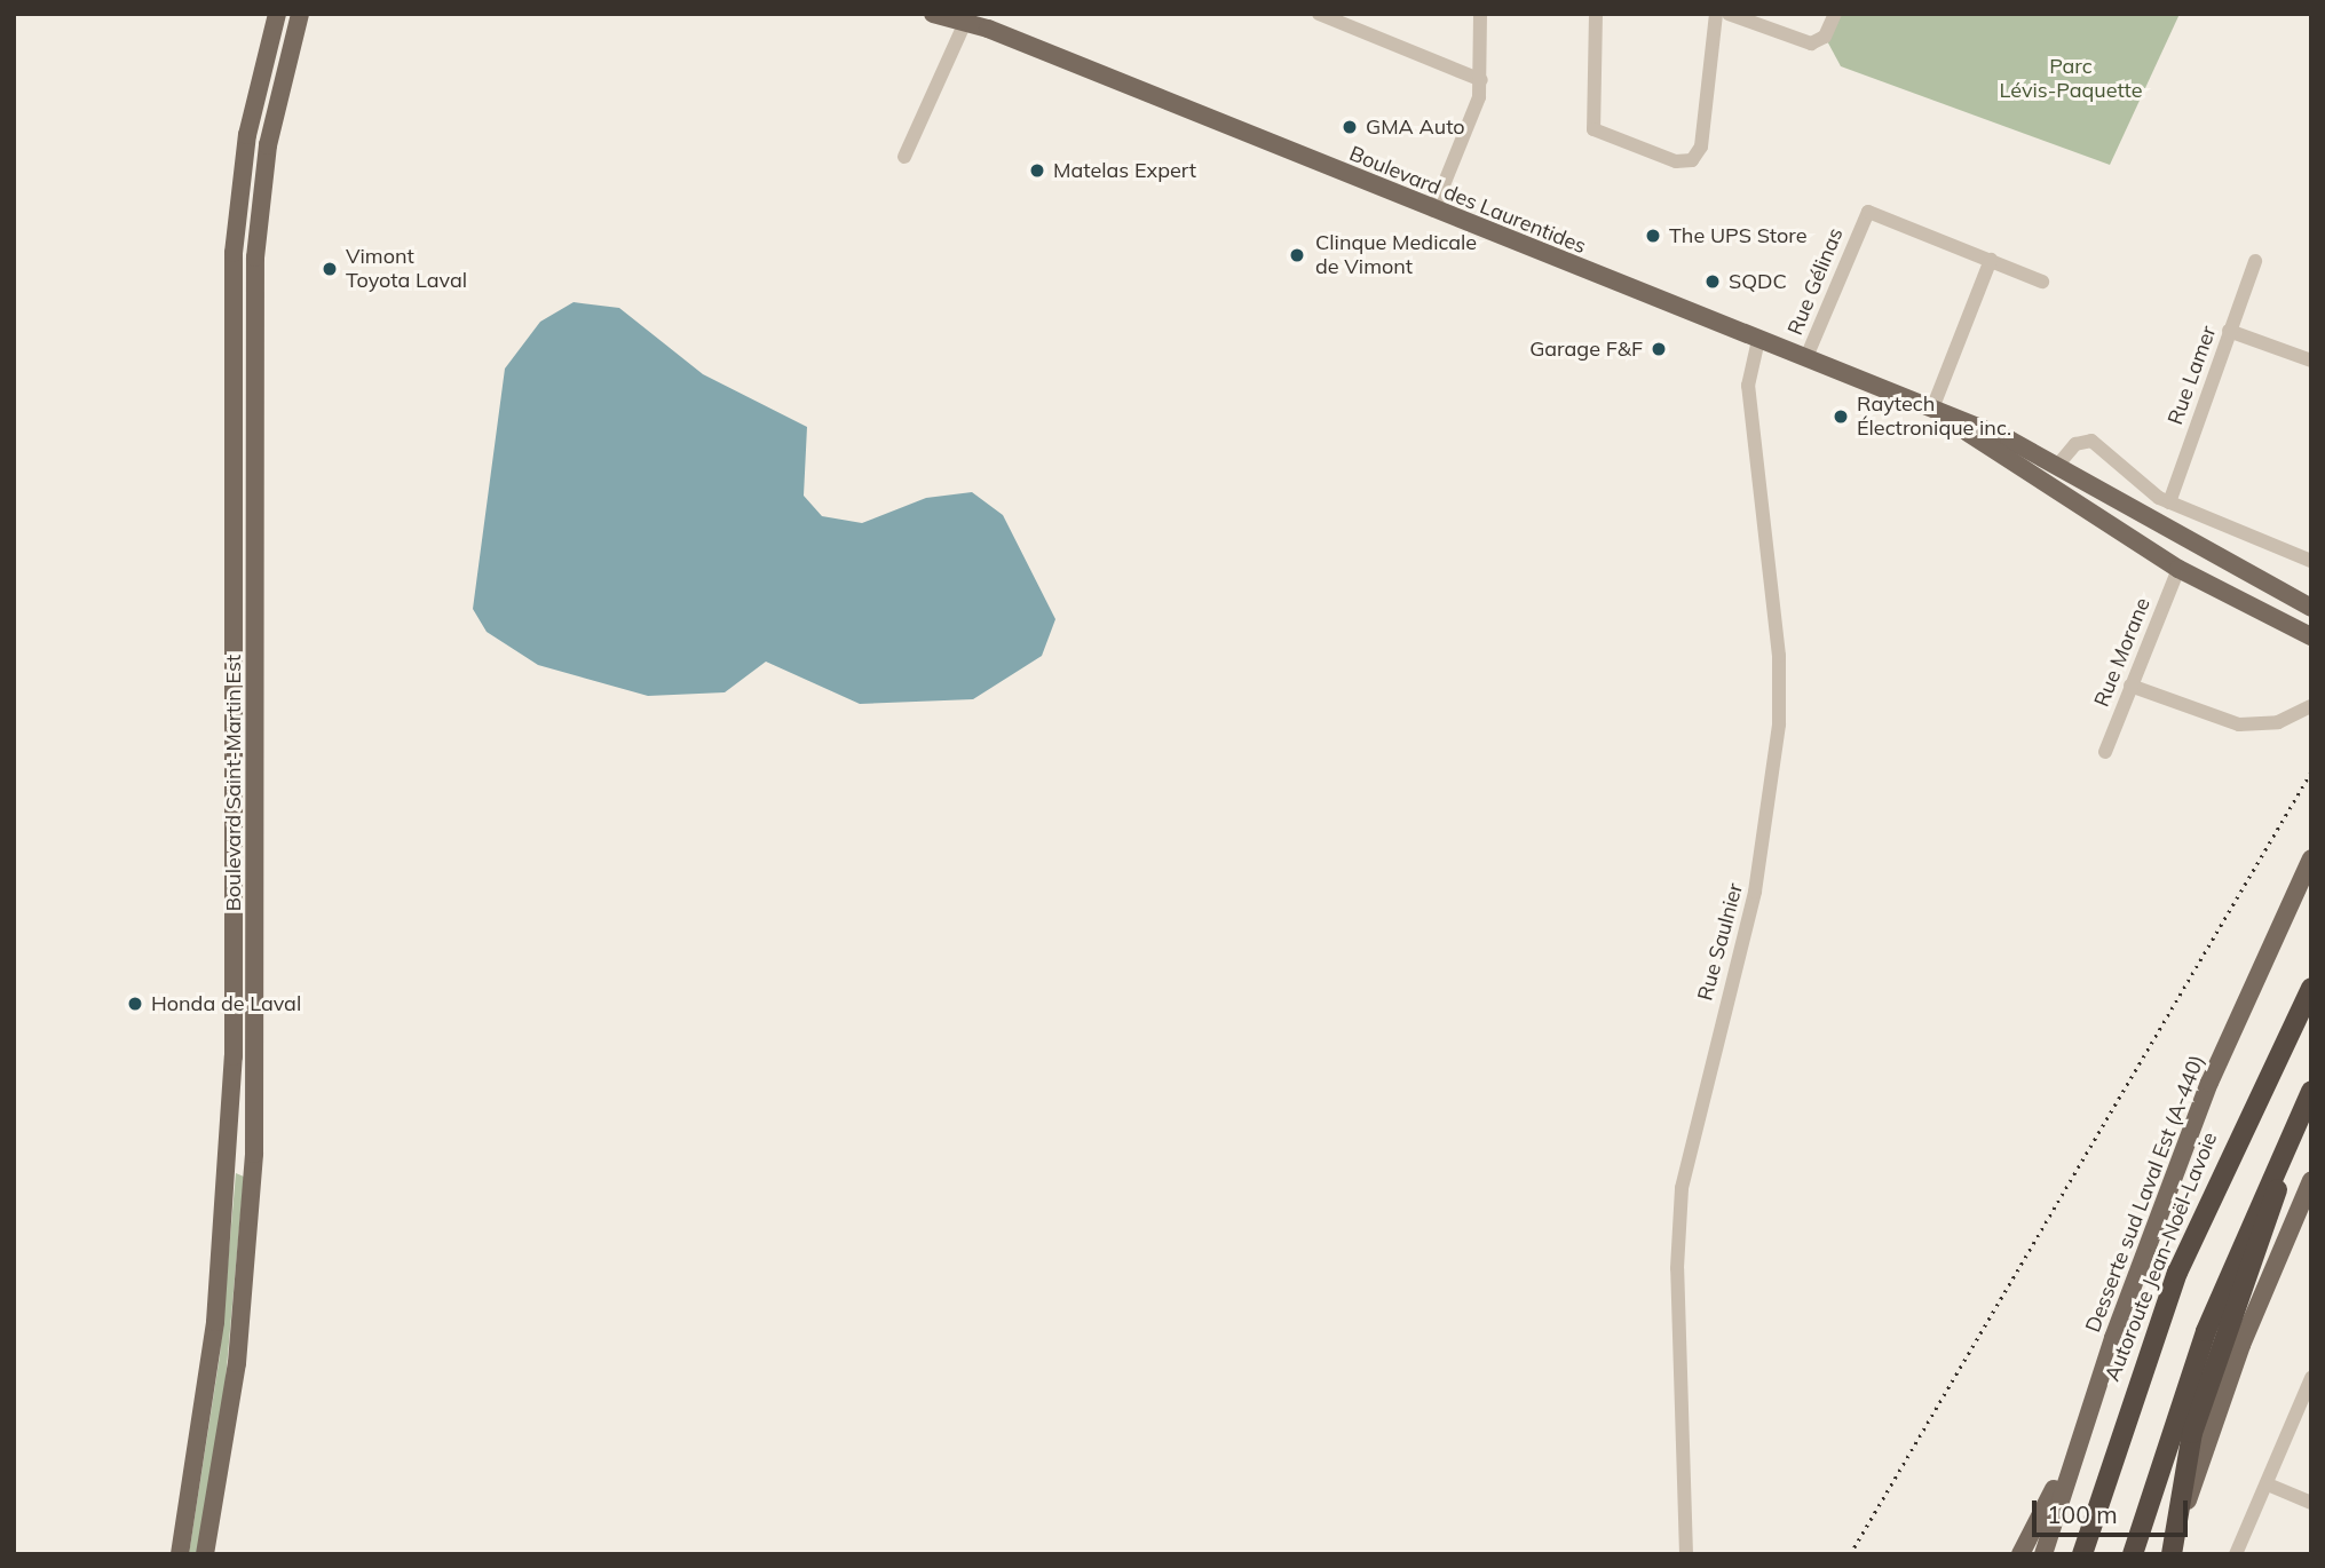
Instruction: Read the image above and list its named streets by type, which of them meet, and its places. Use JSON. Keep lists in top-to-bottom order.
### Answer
{
  "streets": {
    "highway": ["Autoroute Jean-Noël-Lavoie"],
    "main road": ["Boulevard des Laurentides", "Boulevard Saint-Martin Est", "Desserte sud Laval Est (A-440)"],
    "street": [
      "Rue Gélinas",
      "Rue Lamer",
      "Rue Morane",
      "Rue Saulnier"
    ]
  },
  "crossings": [
    ["Boulevard des Laurentides", "Rue Gélinas"],
    ["Boulevard des Laurentides", "Rue Morane"],
    ["Boulevard des Laurentides", "Rue Saulnier"]
  ],
  "parks": ["Parc Lévis-Paquette"],
  "places": [
    "GMA Auto",
    "Matelas Expert",
    "The UPS Store",
    "Clinque Medicale de Vimont",
    "Vimont Toyota Laval",
    "SQDC",
    "Garage F&F",
    "Raytech Électronique inc.",
    "Honda de Laval"
  ],
  "scale_bar": "100 m"
}
